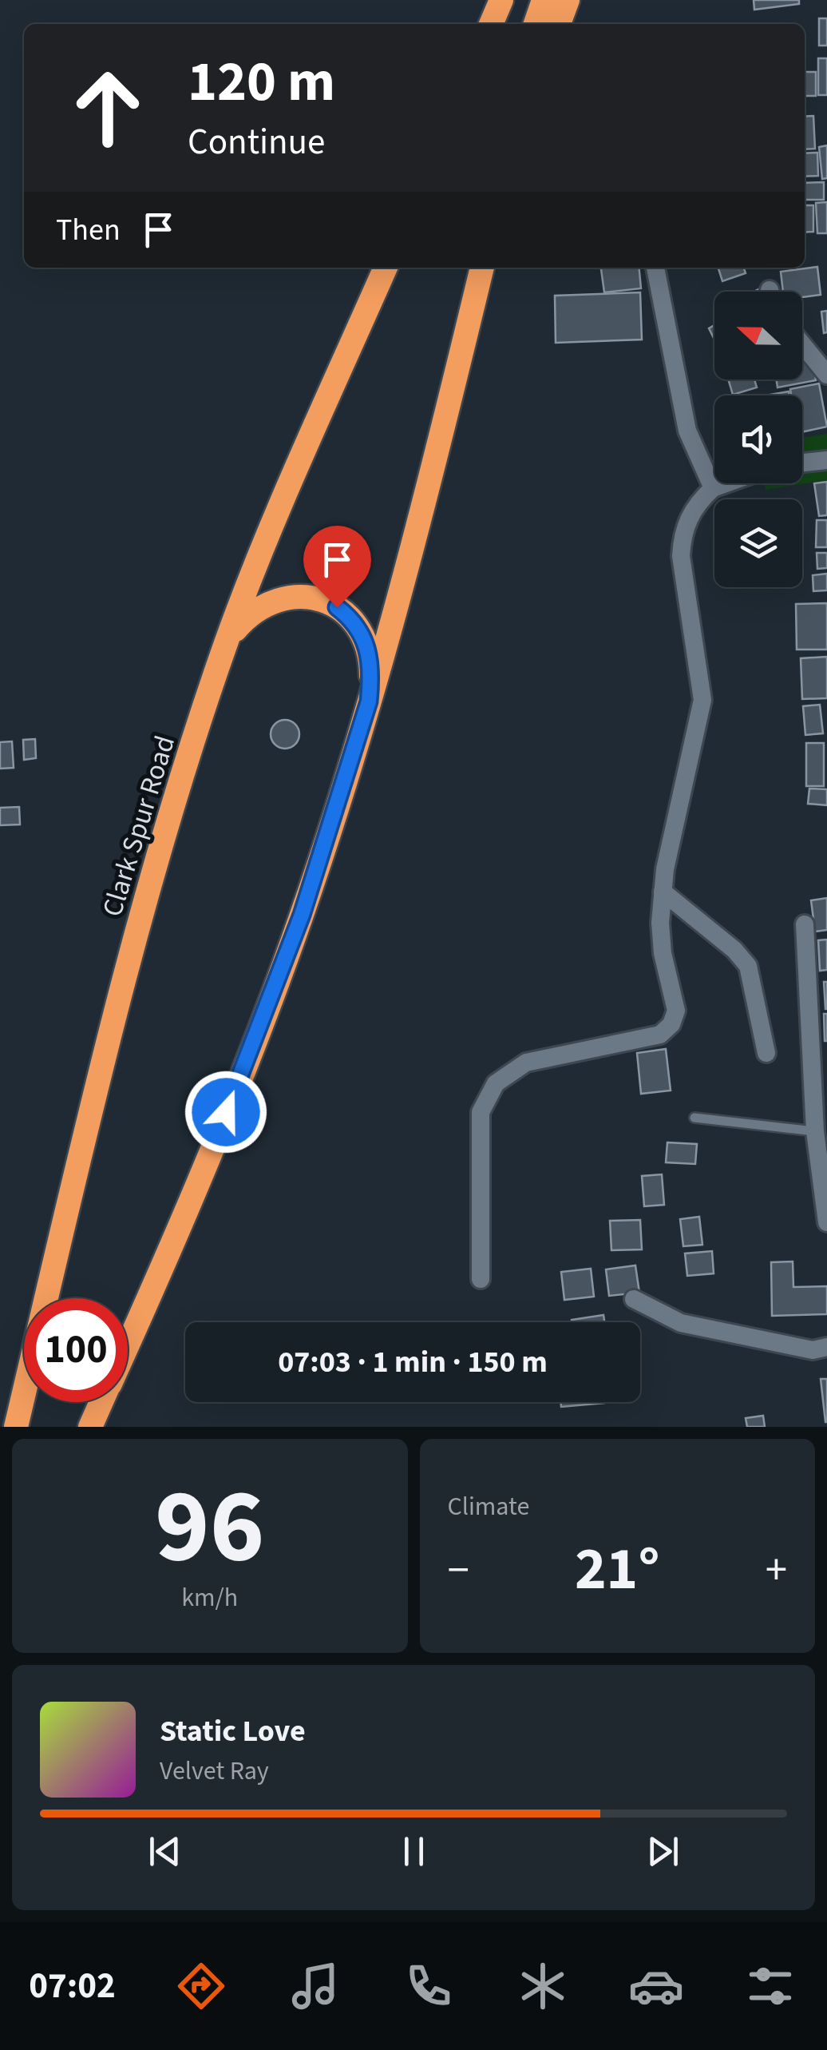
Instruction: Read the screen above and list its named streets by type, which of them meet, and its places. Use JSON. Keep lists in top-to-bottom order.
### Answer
{
  "streets": {
    "highway": ["Clark Spur Road"]
  },
  "north": "left",
  "page": {
    "turn": ["120 m", "Continue"],
    "then": "Then",
    "limit": "100",
    "trip": "07:03 · 1 min · 150 m",
    "tile": [
      ["96", "km/h"],
      "Climate"
    ],
    "heat": ["−", "21°", "+"],
    "song": ["Static Love", "Velvet Ray"],
    "tabs": "07:02"
  }
}
